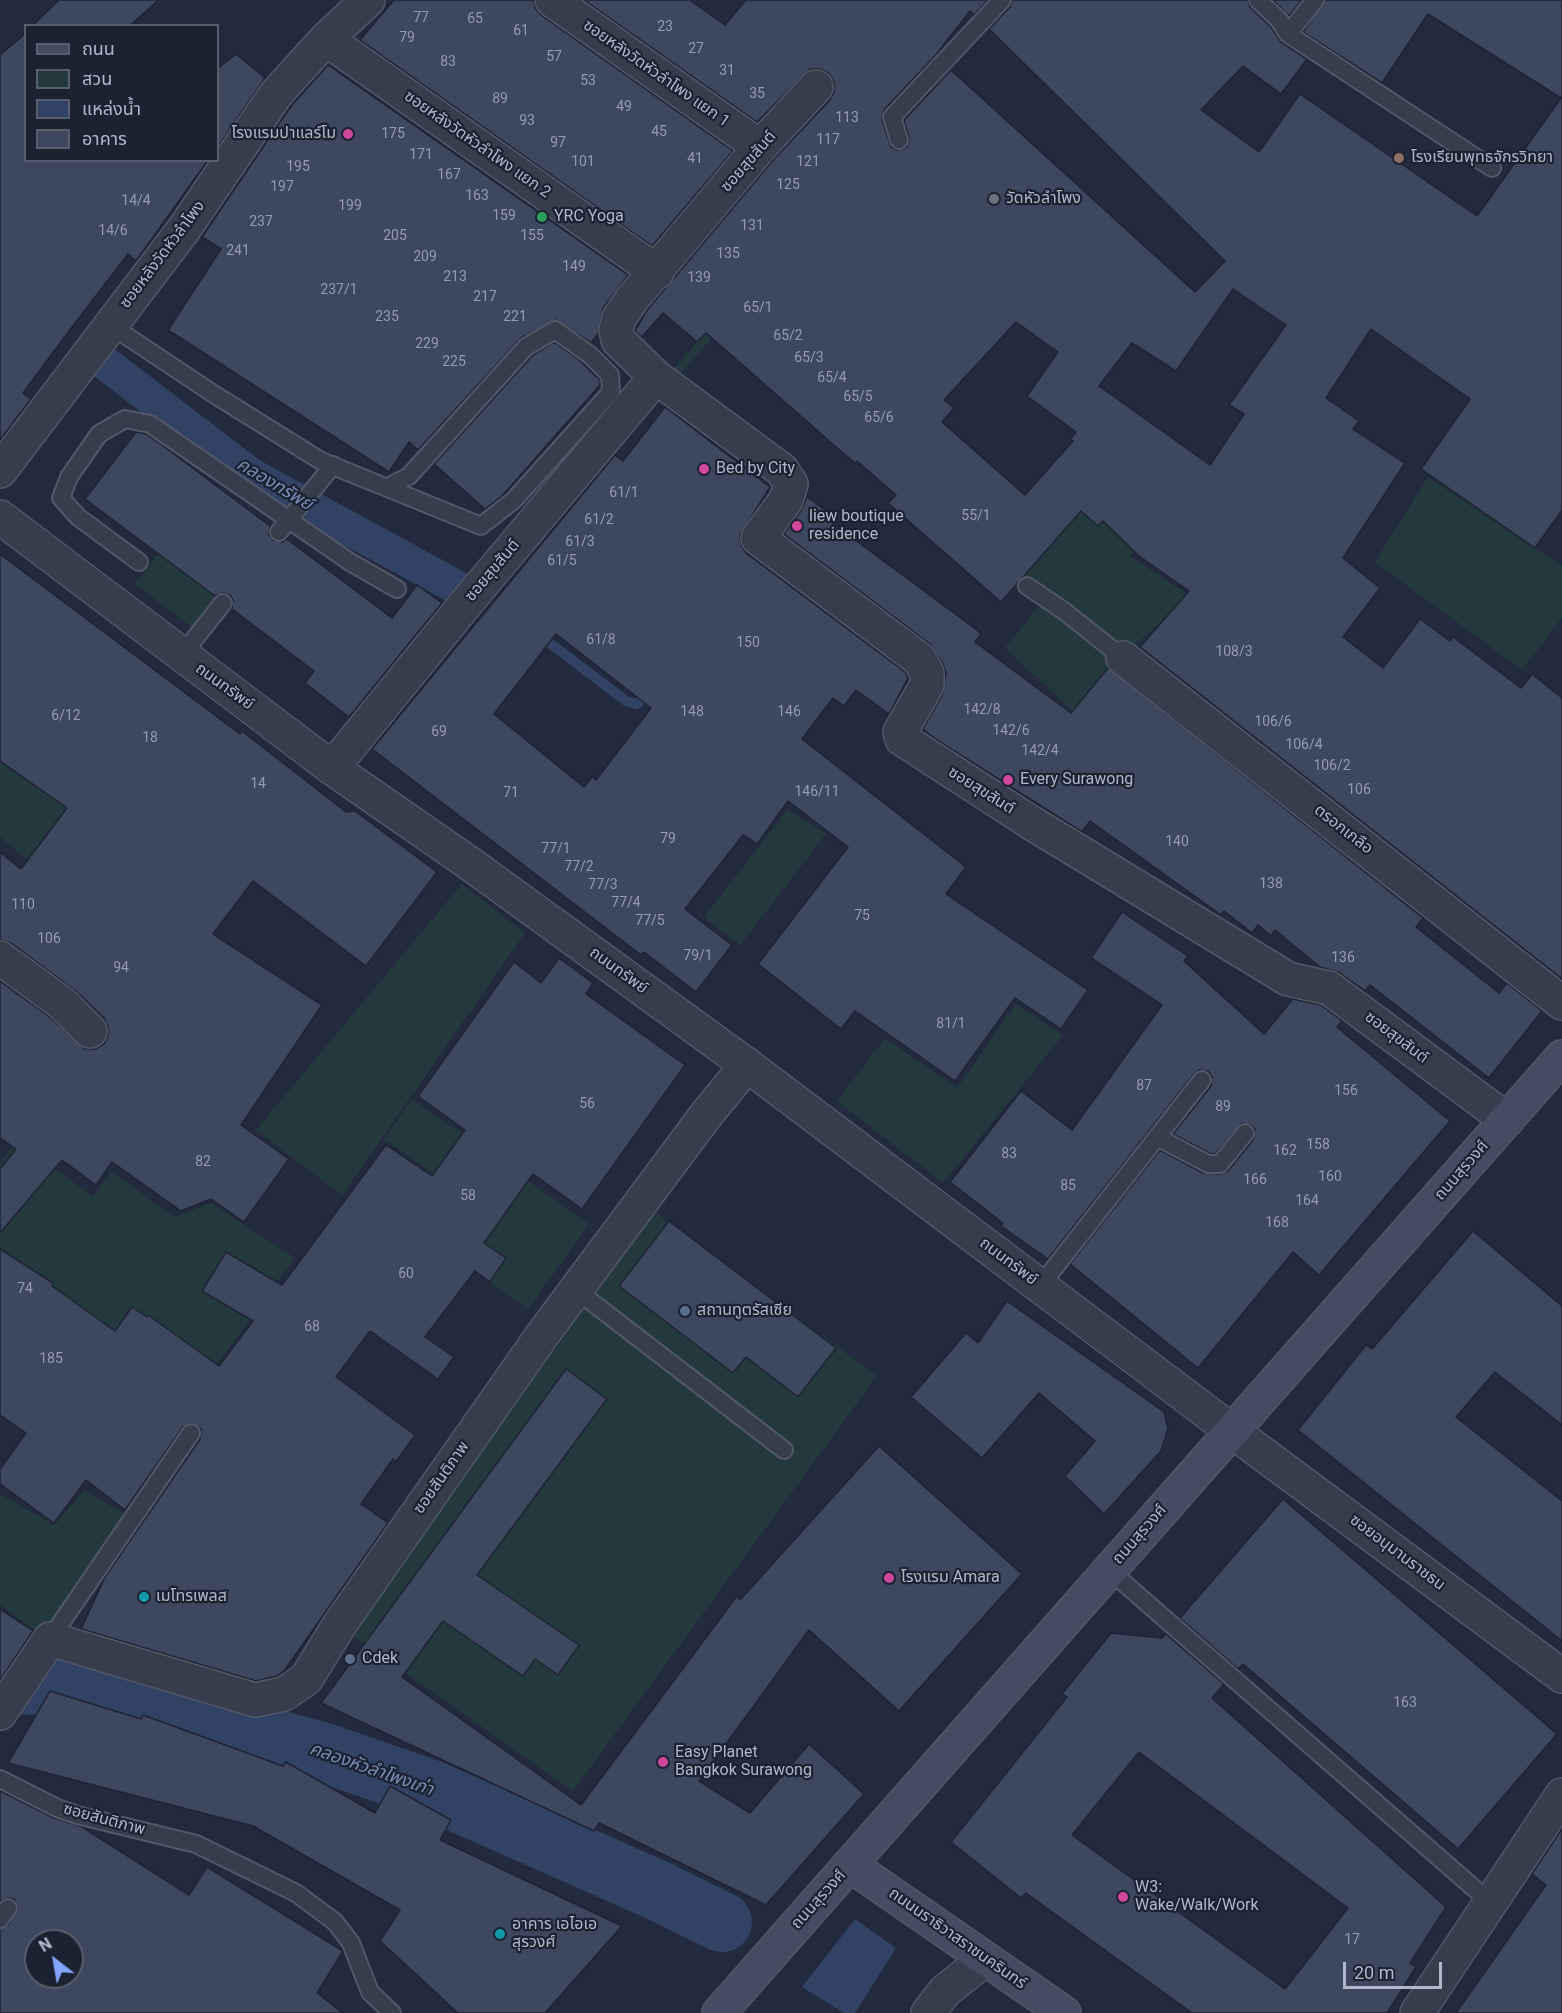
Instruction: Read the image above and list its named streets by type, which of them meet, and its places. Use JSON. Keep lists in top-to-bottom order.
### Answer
{
  "streets": {
    "main road": ["ถนนสุรวงศ์", "ถนนนราธิวาสราชนครินทร์"],
    "street": [
      "ซอยหลังวัดหัวลำโพง แยก 1",
      "ซอยหลังวัดหัวลำโพง แยก 2",
      "ซอยสุขสันต์",
      "ซอยหลังวัดหัวลำโพง",
      "ถนนทรัพย์",
      "ตรอกเกลือ",
      "ซอยสันติภาพ",
      "ซอยอนุมานราชธน"
    ]
  },
  "crossings": [
    ["ซอยหลังวัดหัวลำโพง แยก 1", "ซอยสุขสันต์"],
    ["ซอยหลังวัดหัวลำโพง แยก 2", "ซอยสุขสันต์"],
    ["ซอยหลังวัดหัวลำโพง แยก 2", "ซอยหลังวัดหัวลำโพง"],
    ["ซอยสุขสันต์", "ถนนทรัพย์"],
    ["ซอยสุขสันต์", "ถนนสุรวงศ์"],
    ["ถนนทรัพย์", "ถนนสุรวงศ์"],
    ["ถนนทรัพย์", "ซอยสันติภาพ"],
    ["ถนนทรัพย์", "ซอยอนุมานราชธน"],
    ["ถนนสุรวงศ์", "ซอยอนุมานราชธน"],
    ["ถนนสุรวงศ์", "ถนนนราธิวาสราชนครินทร์"]
  ],
  "water": ["คลองทรัพย์", "คลองหัวลำโพงเก่า"],
  "places": [
    "โรงแรมปาแลร์โม",
    "โรงเรียนพุทธจักรวิทยา",
    "วัดหัวลำโพง",
    "YRC Yoga",
    "Bed by City",
    "liew boutique residence",
    "Every Surawong",
    "สถานทูตรัสเซีย",
    "โรงแรม Amara",
    "เมโทรเพลส",
    "Cdek",
    "Easy Planet Bangkok Surawong",
    "W3: Wake/Walk/Work",
    "อาคาร เอไอเอ สุรวงศ์"
  ],
  "house_numbers": [
    "77",
    "65",
    "23",
    "61",
    "79",
    "27",
    "57",
    "83",
    "31",
    "53",
    "35",
    "89",
    "49",
    "113",
    "93",
    "45",
    "175",
    "117",
    "97",
    "171",
    "41",
    "101",
    "121",
    "195",
    "167",
    "125",
    "197",
    "163",
    "14/4",
    "199",
    "159",
    "237",
    "131",
    "14/6",
    "205",
    "155",
    "241",
    "135",
    "209",
    "149",
    "213",
    "139",
    "237/1",
    "217",
    "65/1",
    "235",
    "221",
    "65/2",
    "229",
    "65/3",
    "225",
    "65/4",
    "65/5",
    "65/6",
    "61/1",
    "55/1",
    "61/2",
    "61/3",
    "61/5",
    "61/8",
    "150",
    "108/3",
    "142/8",
    "148",
    "146",
    "6/12",
    "106/6",
    "142/6",
    "69",
    "18",
    "106/4",
    "142/4",
    "106/2",
    "14",
    "106",
    "146/11",
    "71",
    "79",
    "140",
    "77/1",
    "77/2",
    "138",
    "77/3",
    "77/4",
    "110",
    "75",
    "77/5",
    "106",
    "79/1",
    "136",
    "94",
    "81/1",
    "87",
    "156",
    "56",
    "89",
    "158",
    "162",
    "83",
    "82",
    "160",
    "166",
    "85",
    "58",
    "164",
    "168",
    "60",
    "74",
    "68",
    "185",
    "163",
    "17"
  ],
  "legend": [
    "ถนน",
    "สวน",
    "แหล่งน้ำ",
    "อาคาร"
  ],
  "scale_bar": "20 m",
  "north": "top left"
}
